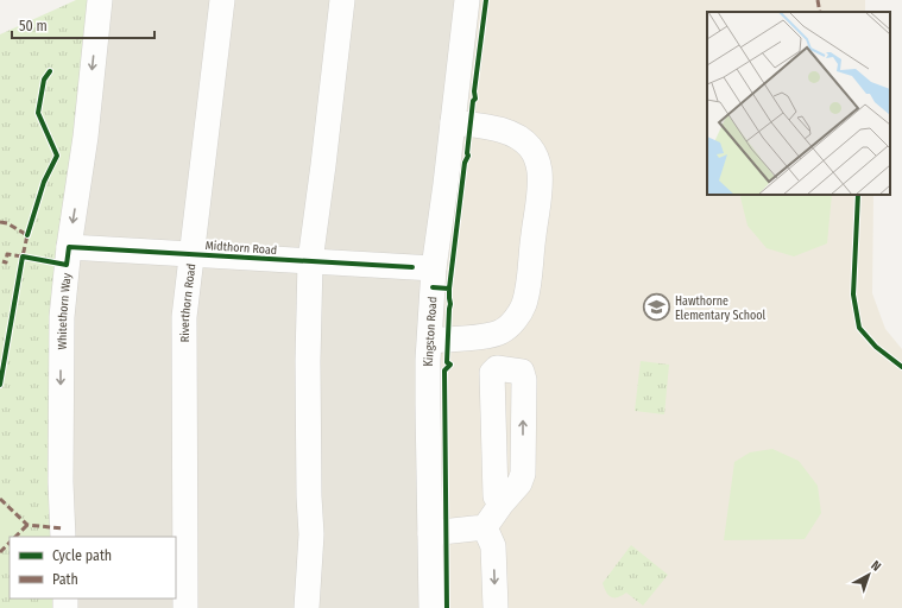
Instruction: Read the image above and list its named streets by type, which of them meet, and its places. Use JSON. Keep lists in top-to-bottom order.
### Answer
{
  "streets": {
    "street": [
      "Midthorn Road",
      "Riverthorn Road",
      "Whitethorn Way",
      "Kingston Road"
    ]
  },
  "crossings": [
    ["Midthorn Road", "Riverthorn Road"],
    ["Midthorn Road", "Whitethorn Way"],
    ["Midthorn Road", "Kingston Road"]
  ],
  "one_way": ["Whitethorn Way"],
  "places": {
    "school or university": ["Hawthorne Elementary School"]
  },
  "legend": ["Cycle path", "Path"],
  "scale_bar": "50 m",
  "north": "top right"
}
